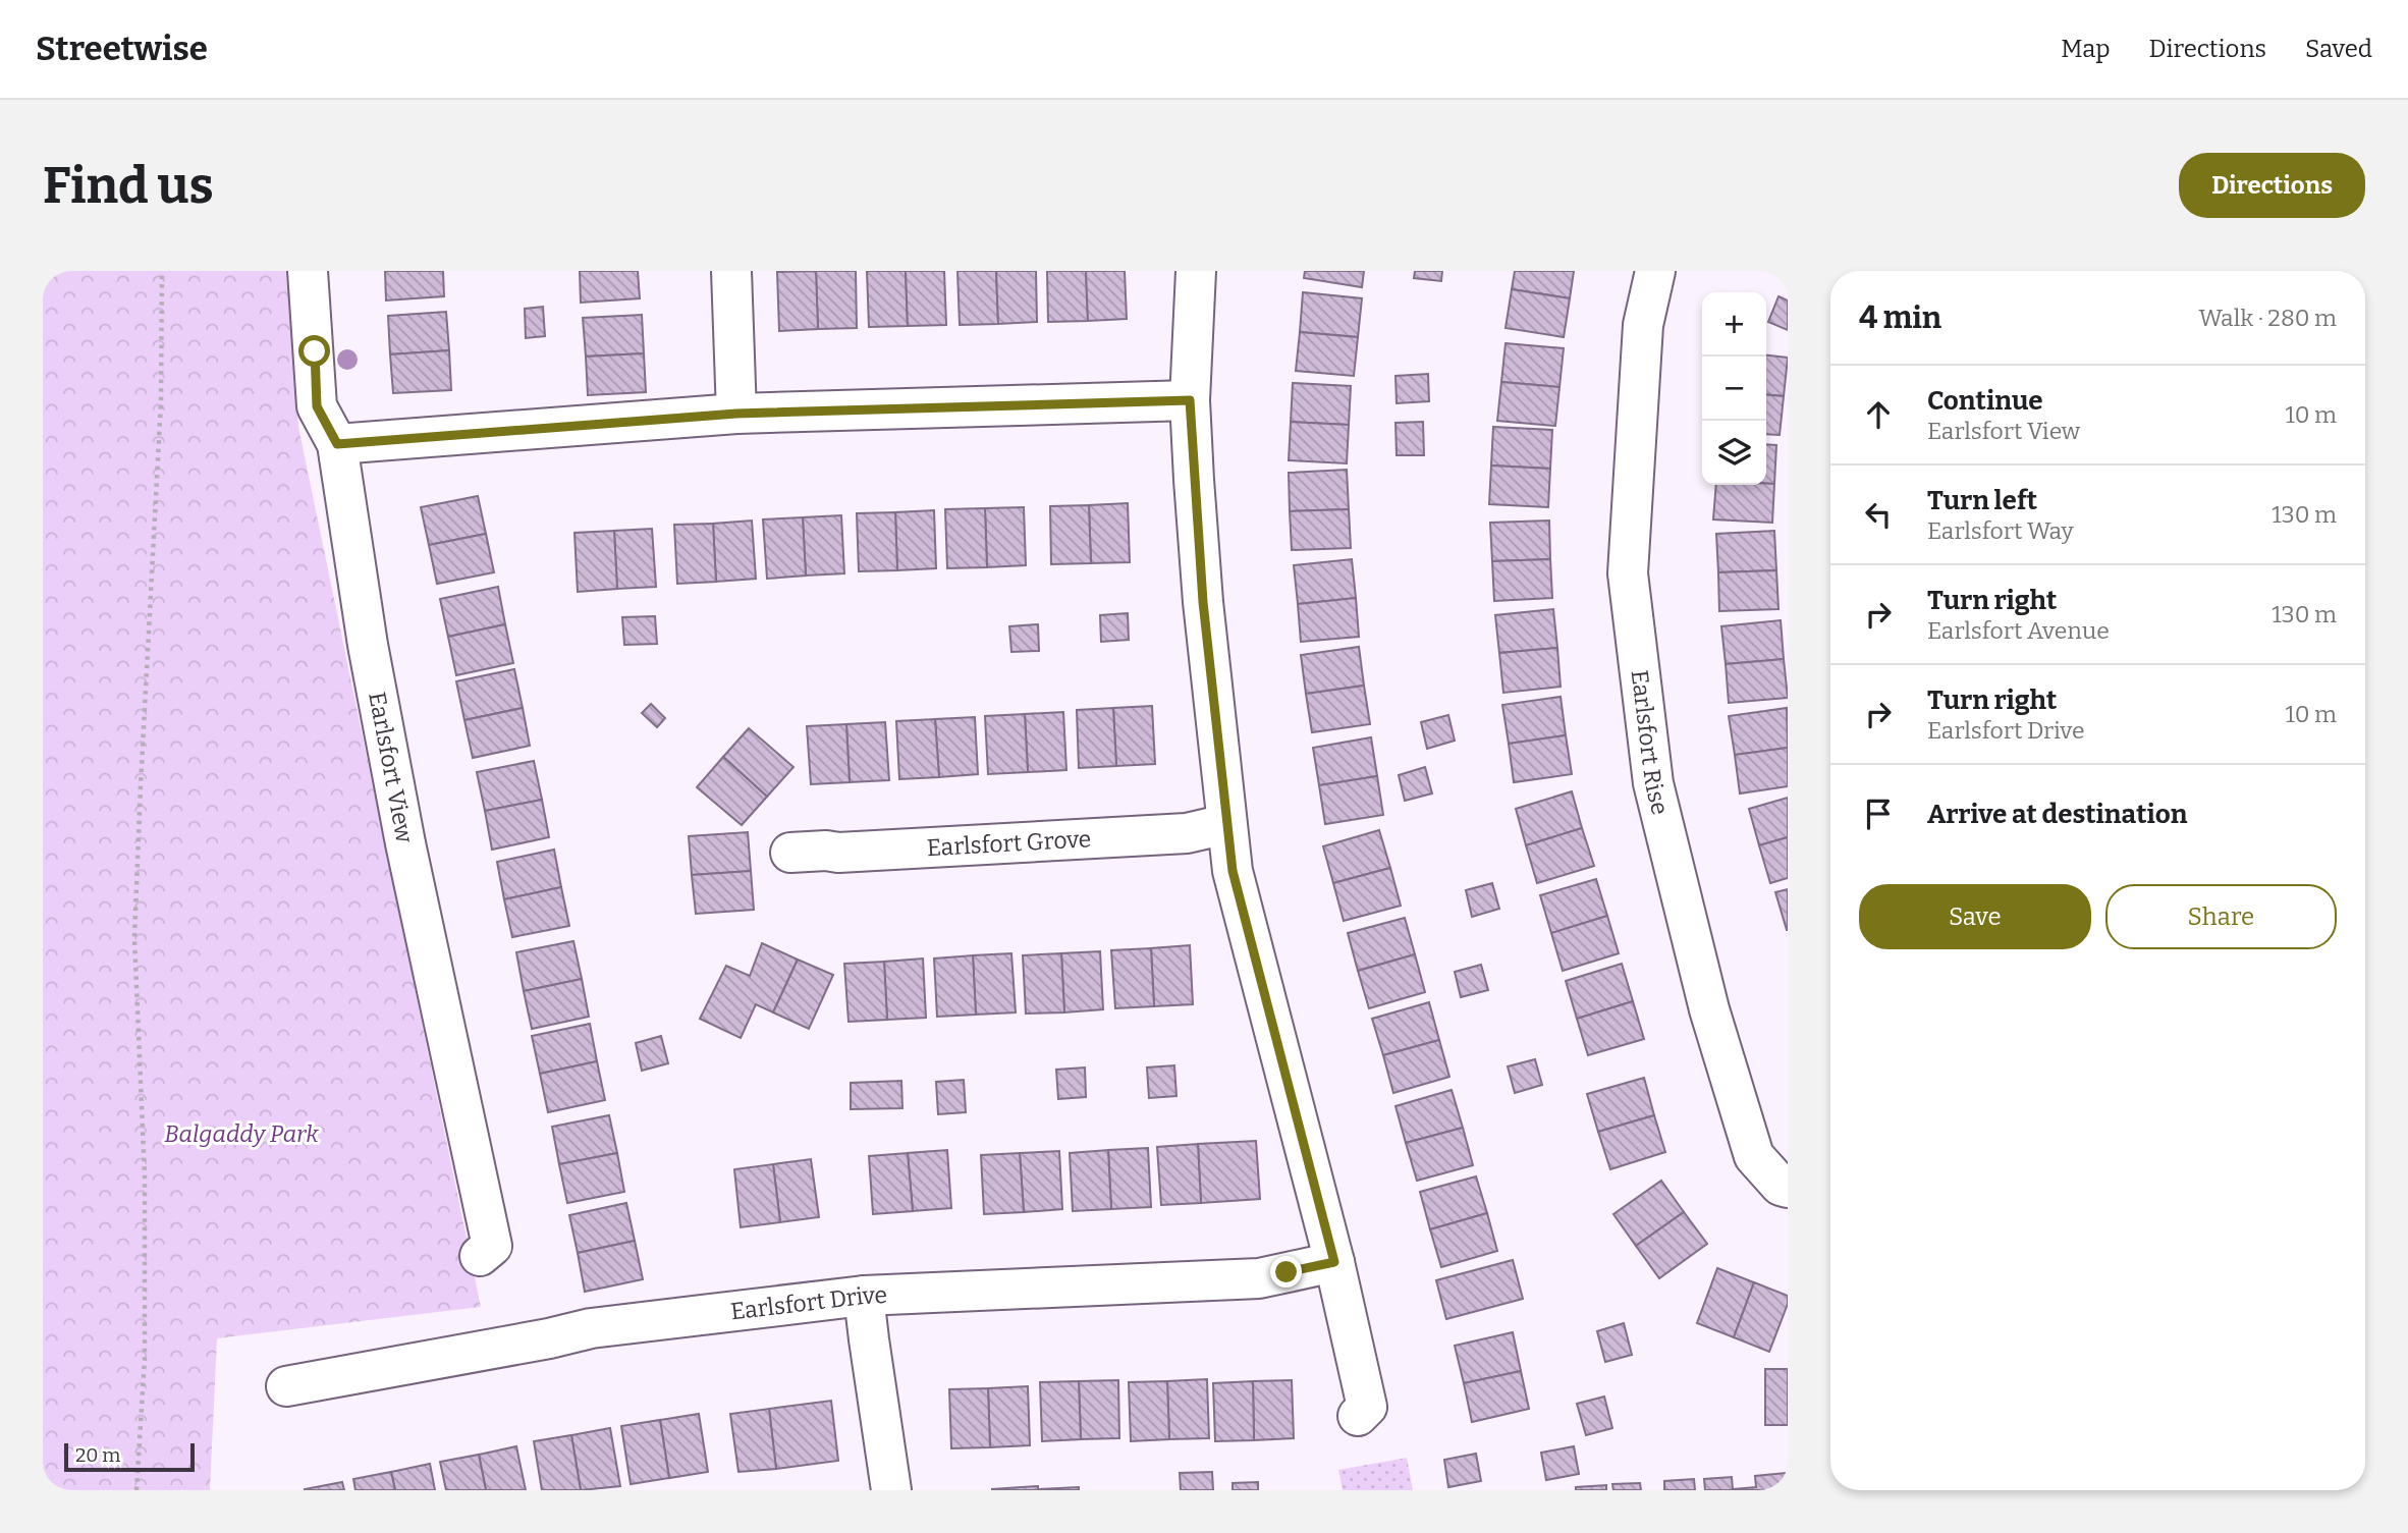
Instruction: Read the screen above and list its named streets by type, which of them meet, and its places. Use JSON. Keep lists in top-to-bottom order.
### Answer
{
  "streets": {
    "street": [
      "Earlsfort Rise",
      "Earlsfort View",
      "Earlsfort Grove",
      "Earlsfort Drive"
    ]
  },
  "parks": ["Balgaddy Park"],
  "scale_bar": "20 m",
  "page": {
    "header": "Streetwise",
    "nav": ["Map", "Directions", "Saved"],
    "buttons": [
      "Directions",
      ["Save", "Share"]
    ],
    "title": "Find us",
    "heading": ["4 min", "Walk · 280 m"],
    "map_buttons": ["+", "−"],
    "list": [
      ["Continue", "Earlsfort View", "10 m"],
      ["Turn left", "Earlsfort Way", "130 m"],
      ["Turn right", "Earlsfort Avenue", "130 m"],
      ["Turn right", "Earlsfort Drive", "10 m"],
      "Arrive at destination"
    ],
    "scale": "20 m"
  }
}
